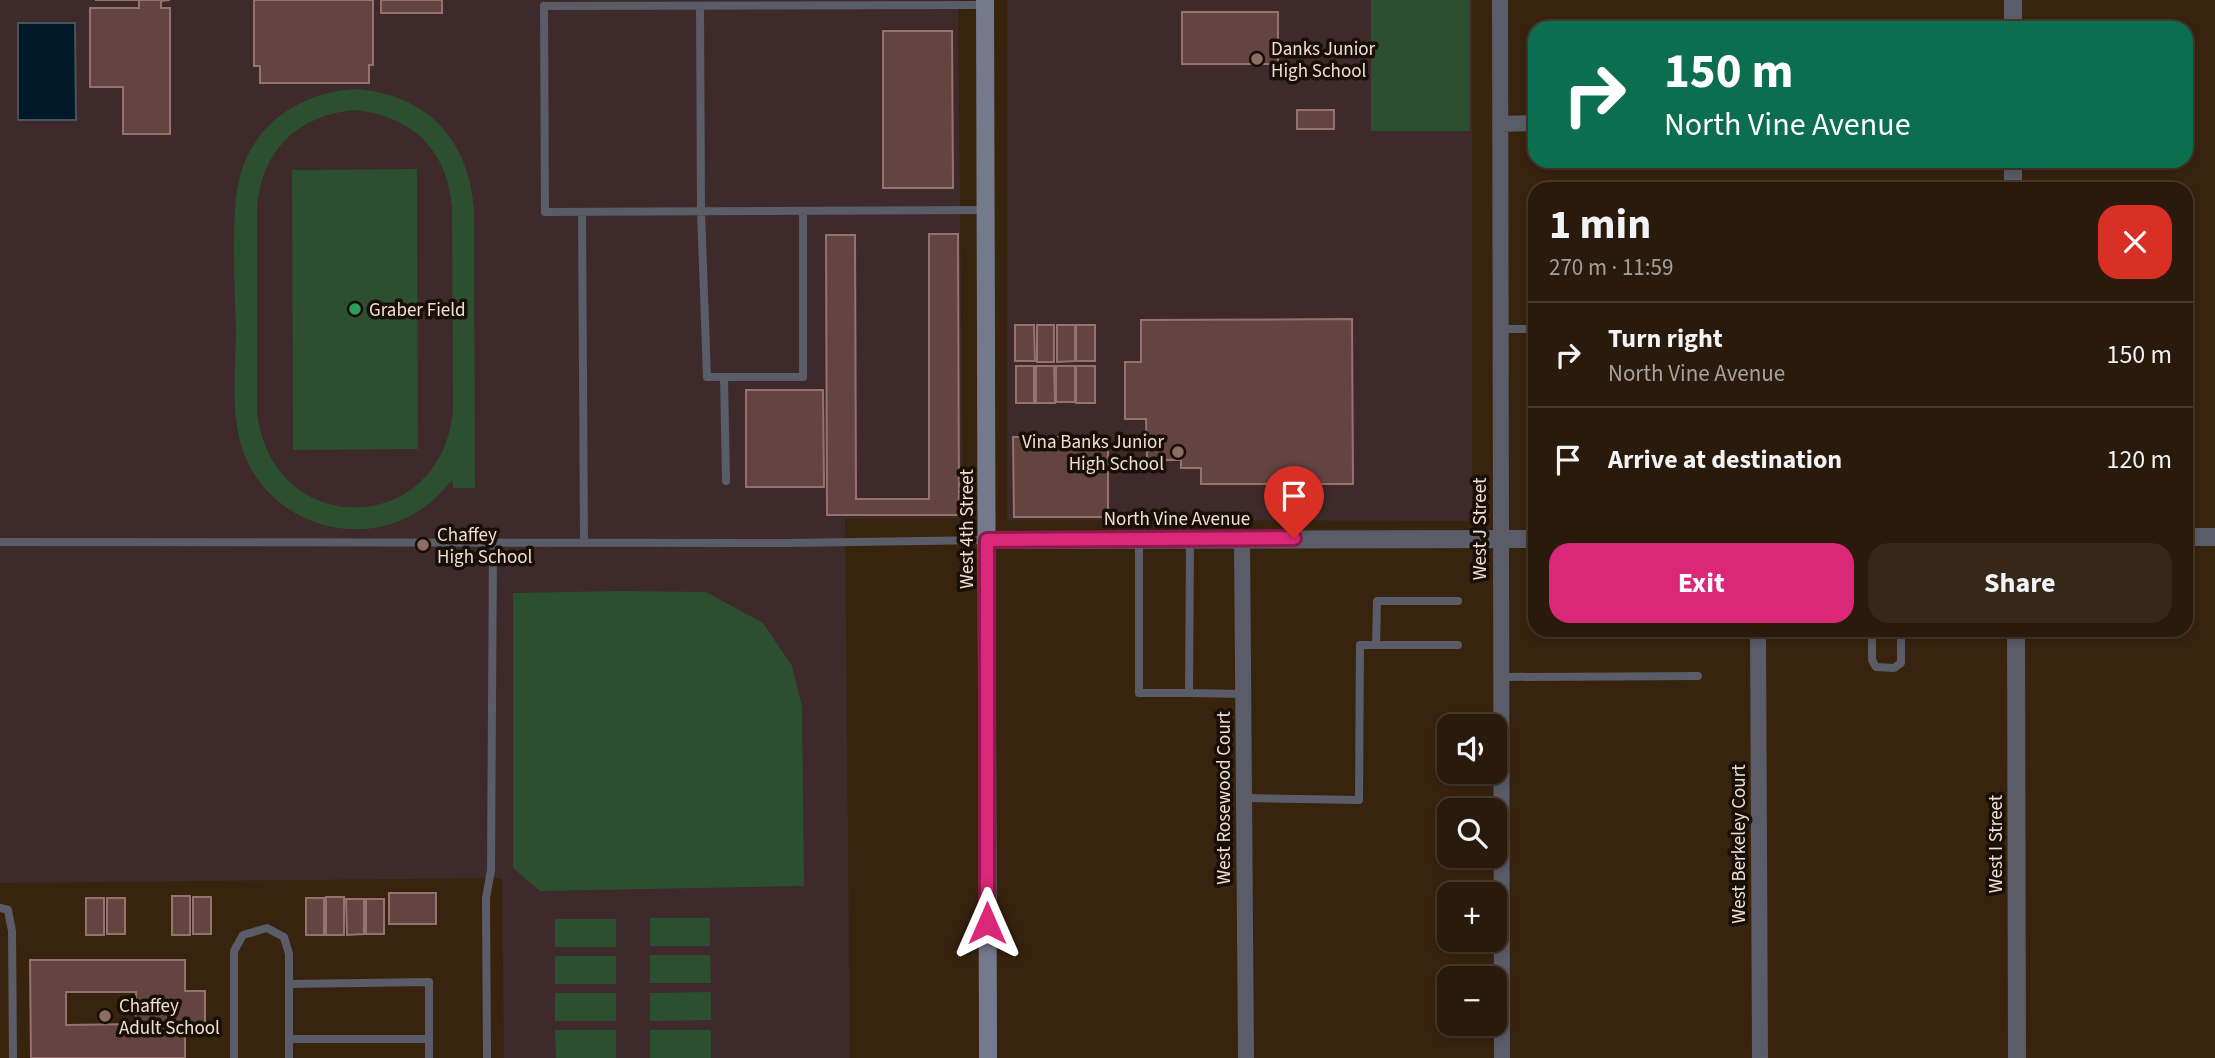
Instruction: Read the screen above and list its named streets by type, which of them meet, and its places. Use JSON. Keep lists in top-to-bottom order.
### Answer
{
  "streets": {
    "main road": ["West 4th Street"],
    "street": [
      "North Vine Avenue",
      "West J Street",
      "West Rosewood Court",
      "West Berkeley Court",
      "West I Street"
    ]
  },
  "crossings": [
    ["North Vine Avenue", "West 4th Street"],
    ["North Vine Avenue", "West J Street"],
    ["North Vine Avenue", "West Rosewood Court"]
  ],
  "places": [
    "Danks Junior High School",
    "Graber Field",
    "Vina Banks Junior High School",
    "Chaffey High School",
    "Chaffey Adult School"
  ],
  "page": {
    "turn": ["150 m", "North Vine Avenue"],
    "heading": ["1 min", "270 m · 11:59"],
    "list": [
      {
        "name": "Turn right",
        "note": "North Vine Avenue",
        "value": "150 m"
      },
      {
        "name": "Arrive at destination",
        "value": "120 m"
      }
    ],
    "buttons": ["Exit", "Share"],
    "map_buttons": ["+", "−"]
  }
}
